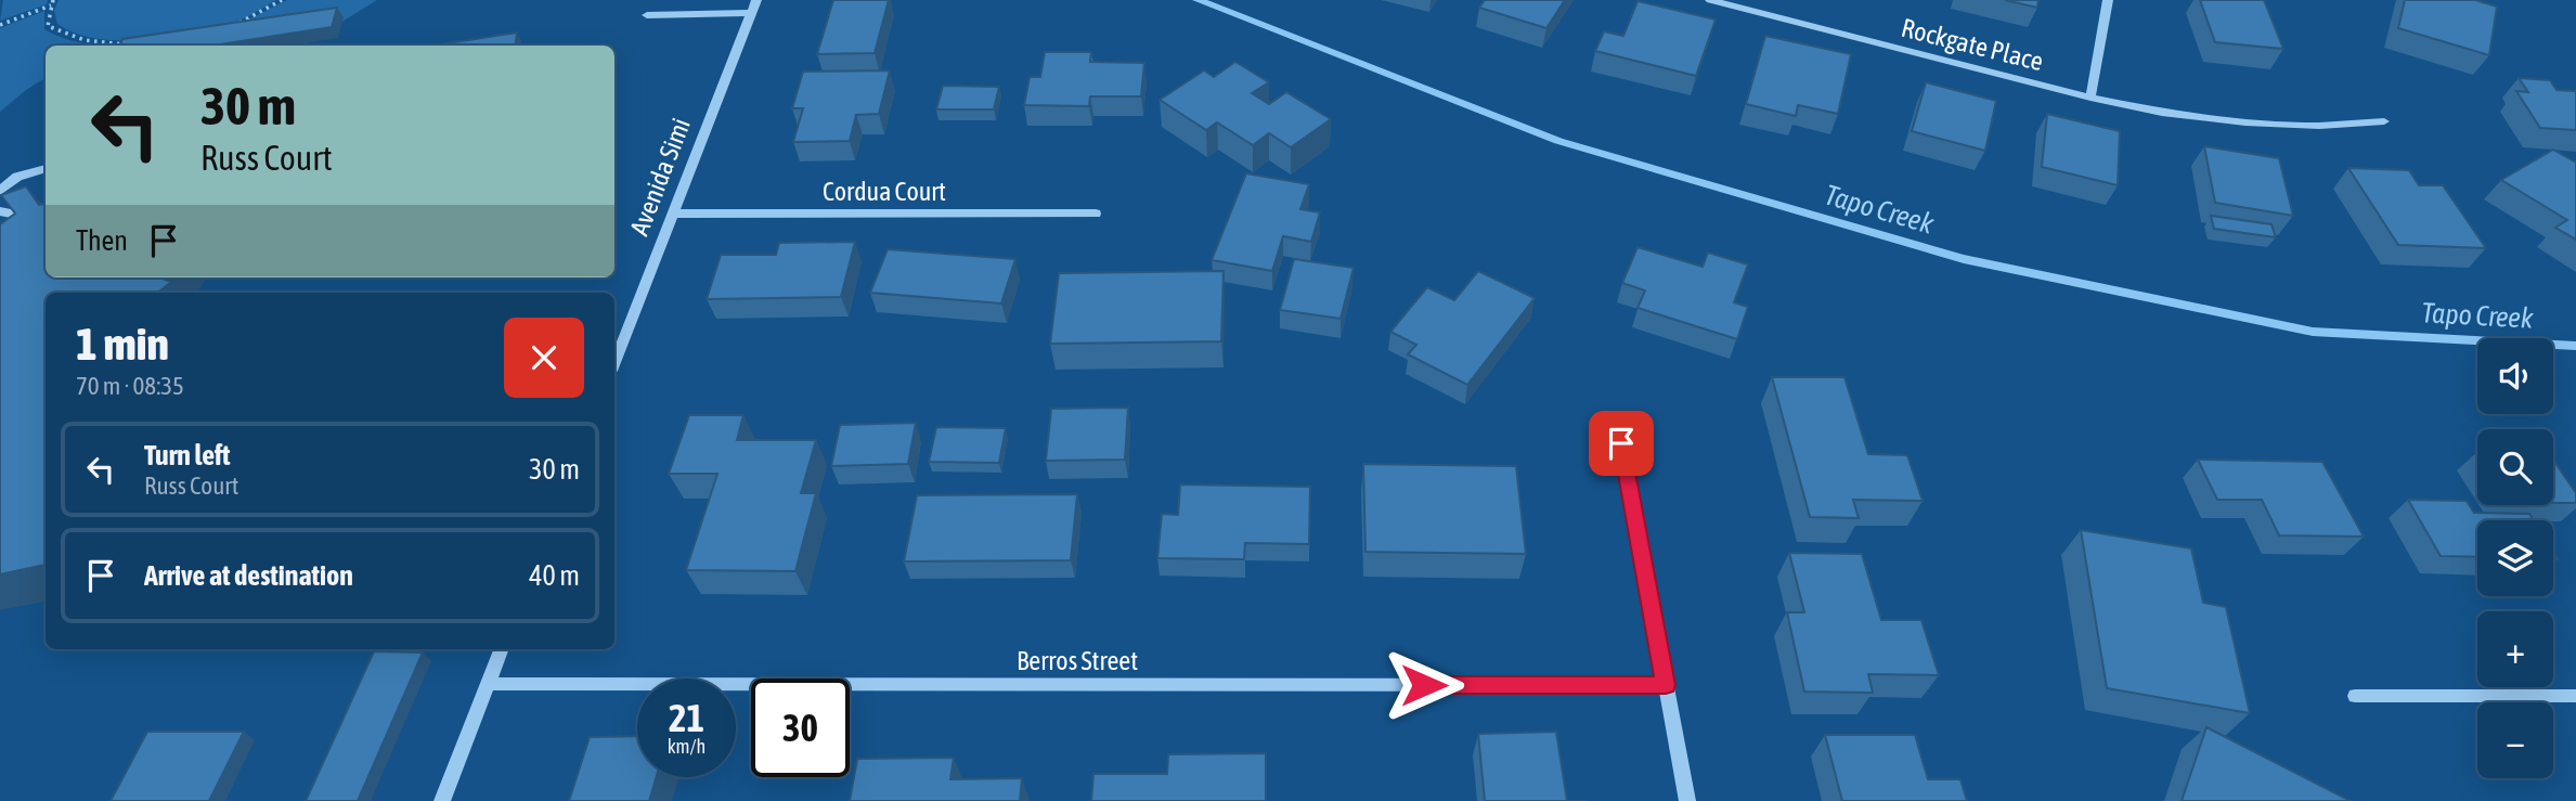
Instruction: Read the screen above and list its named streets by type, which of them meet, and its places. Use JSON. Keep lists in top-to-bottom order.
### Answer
{
  "streets": {
    "street": [
      "Rockgate Place",
      "Avenida Simi",
      "Cordua Court",
      "Berros Street"
    ]
  },
  "crossings": [
    ["Avenida Simi", "Cordua Court"]
  ],
  "water": ["Tapo Creek"],
  "page": {
    "turn": ["30 m", "Russ Court"],
    "then": "Then",
    "heading": ["1 min", "70 m · 08:35"],
    "map_buttons": ["+", "−"],
    "list": [
      {
        "name": "Turn left",
        "note": "Russ Court",
        "value": "30 m"
      },
      {
        "name": "Arrive at destination",
        "value": "40 m"
      }
    ],
    "speed": "21 km/h",
    "limit": "30"
  }
}
